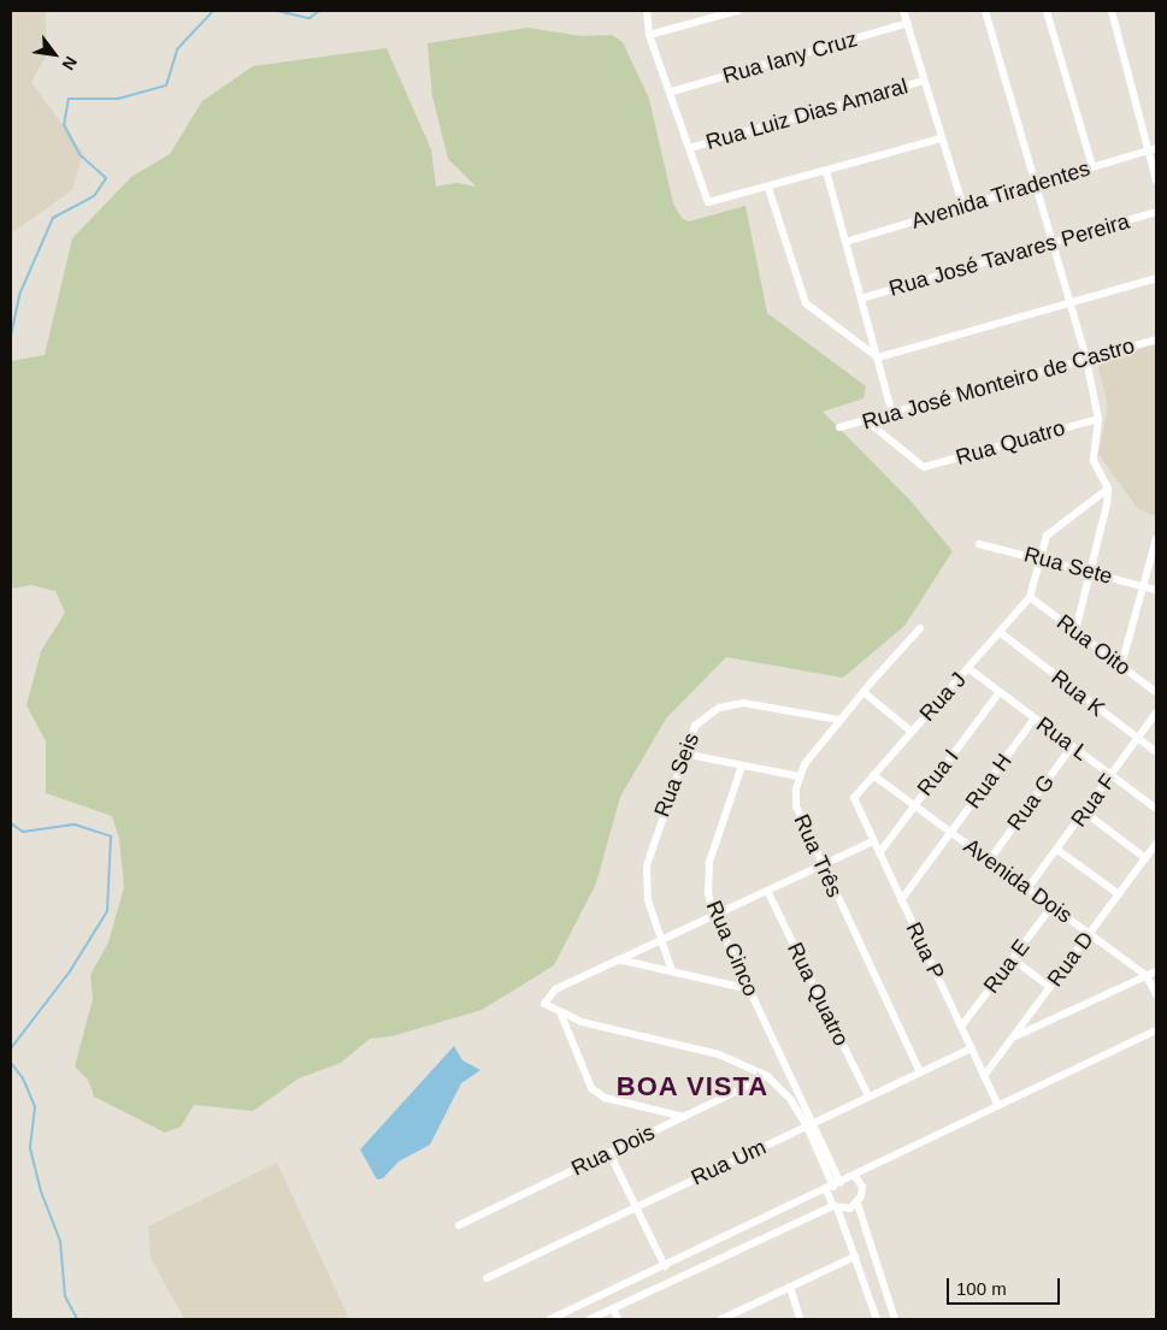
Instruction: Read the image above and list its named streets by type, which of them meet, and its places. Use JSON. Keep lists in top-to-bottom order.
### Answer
{
  "streets": {
    "street": [
      "Rua Iany Cruz",
      "Rua Luiz Dias Amaral",
      "Avenida Tiradentes",
      "Rua José Tavares Pereira",
      "Rua José Monteiro de Castro",
      "Rua Quatro",
      "Rua Sete",
      "Rua Oito",
      "Rua K",
      "Rua J",
      "Rua L",
      "Rua I",
      "Rua Seis",
      "Rua H",
      "Rua F",
      "Rua G",
      "Rua Três",
      "Avenida Dois",
      "Rua Cinco",
      "Rua P",
      "Rua D",
      "Rua E",
      "Rua Dois",
      "Rua Um"
    ]
  },
  "crossings": [
    ["Rua José Monteiro de Castro", "Rua Quatro"],
    ["Rua Quatro", "Rua Um"],
    ["Rua Oito", "Rua J"],
    ["Rua K", "Rua J"],
    ["Rua K", "Rua F"],
    ["Rua J", "Rua L"],
    ["Rua J", "Avenida Dois"],
    ["Rua J", "Rua P"],
    ["Rua L", "Rua I"],
    ["Rua L", "Rua H"],
    ["Rua L", "Rua F"],
    ["Rua L", "Rua G"],
    ["Rua I", "Avenida Dois"],
    ["Rua I", "Rua P"],
    ["Rua H", "Avenida Dois"],
    ["Rua H", "Rua P"],
    ["Rua F", "Avenida Dois"],
    ["Rua G", "Avenida Dois"],
    ["Rua Três", "Rua Um"],
    ["Avenida Dois", "Rua D"],
    ["Avenida Dois", "Rua E"],
    ["Rua Cinco", "Rua Um"],
    ["Rua P", "Rua D"],
    ["Rua P", "Rua E"],
    ["Rua P", "Rua Um"]
  ],
  "districts": ["BOA VISTA"],
  "scale_bar": "100 m",
  "north": "bottom right"
}
